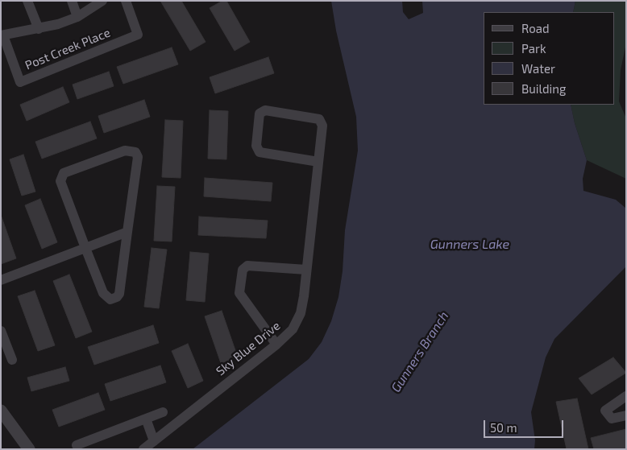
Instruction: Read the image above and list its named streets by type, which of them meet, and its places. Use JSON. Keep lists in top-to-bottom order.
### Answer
{
  "streets": {
    "street": ["Post Creek Place", "Sky Blue Drive"]
  },
  "water": ["Gunners Lake", "Gunners Branch"],
  "legend": [
    "Road",
    "Park",
    "Water",
    "Building"
  ],
  "scale_bar": "50 m"
}
